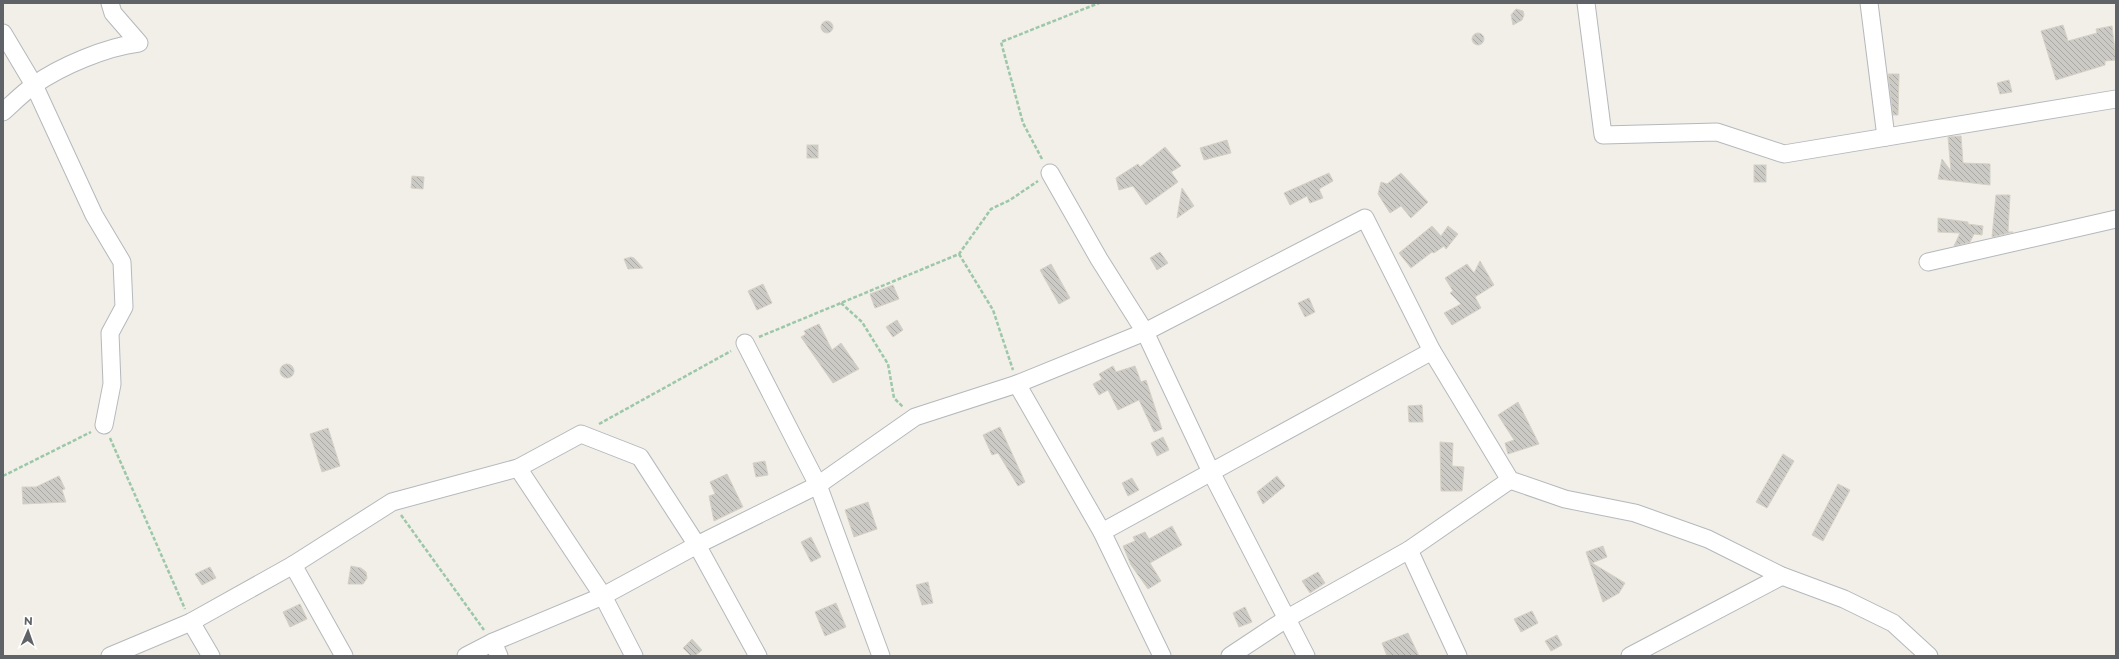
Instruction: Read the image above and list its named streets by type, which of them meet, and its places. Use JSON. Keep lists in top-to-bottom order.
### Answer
{
  "north": "top"
}
